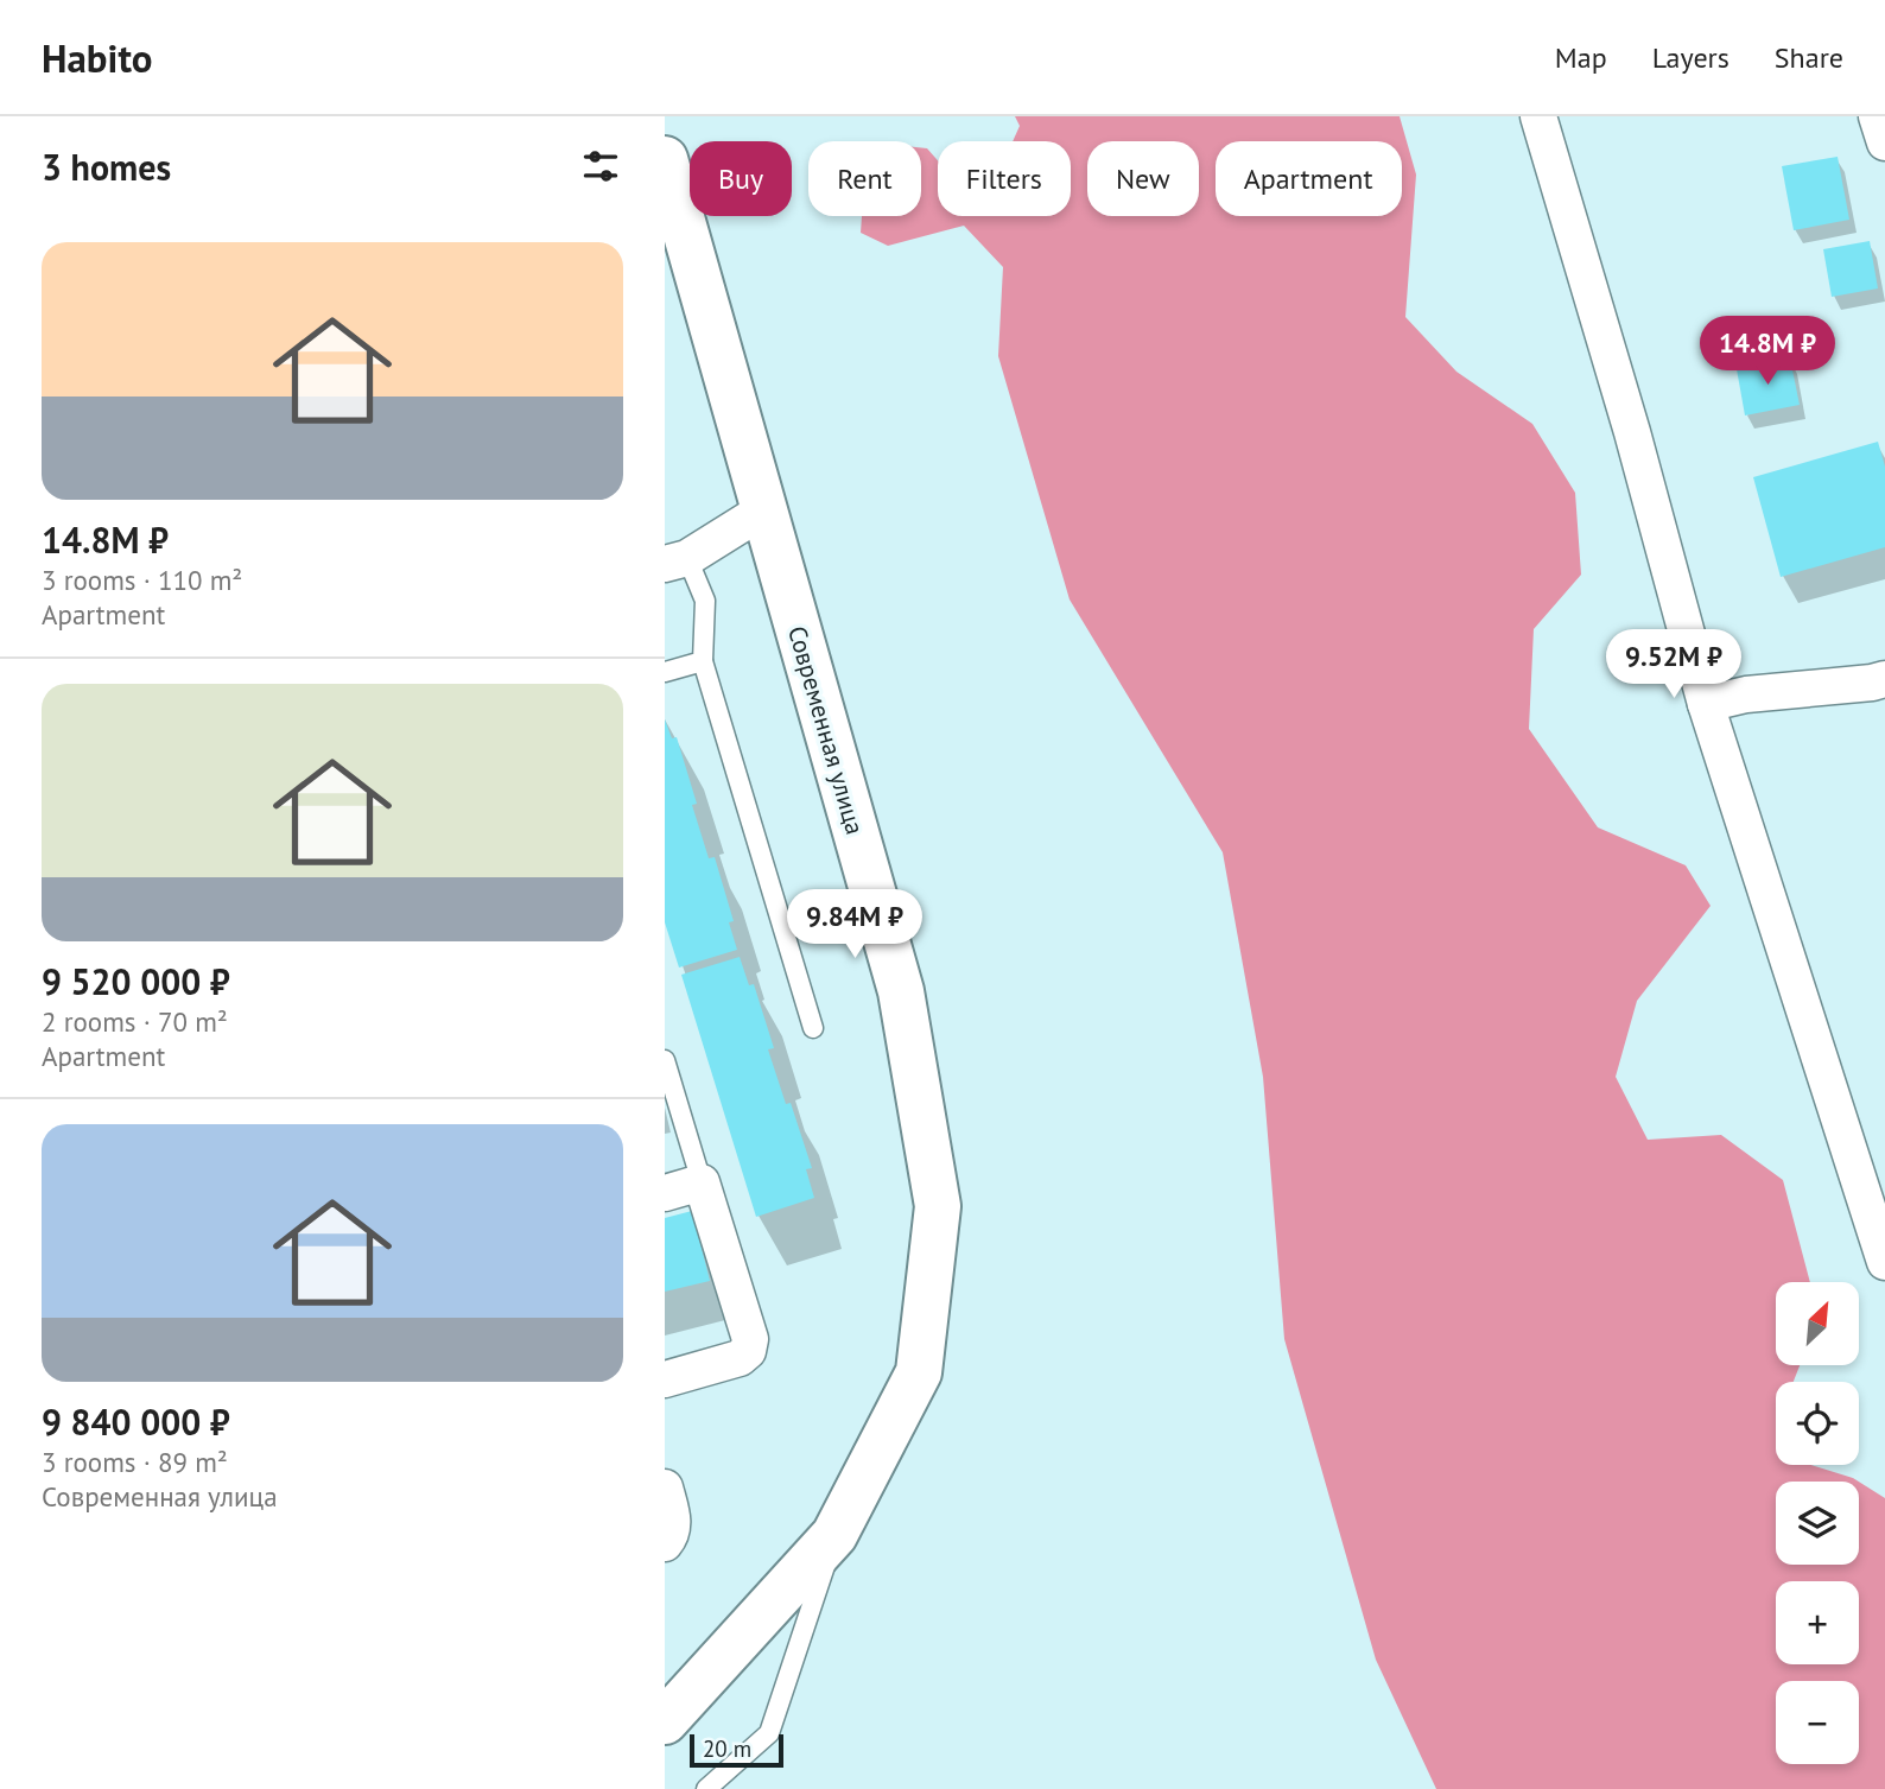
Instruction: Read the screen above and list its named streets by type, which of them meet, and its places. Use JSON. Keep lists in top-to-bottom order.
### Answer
{
  "streets": {
    "street": ["Современная улица"]
  },
  "scale_bar": "20 m",
  "north": "top right",
  "page": {
    "header": "Habito",
    "nav": ["Map", "Layers", "Share"],
    "heading": "3 homes",
    "chip": [
      "Buy",
      "Rent",
      "Filters",
      "New",
      "Apartment"
    ],
    "list": [
      {
        "name": "14.8M ₽",
        "note": "3 rooms · 110 m² · Apartment"
      },
      {
        "name": "9 520 000 ₽",
        "note": "2 rooms · 70 m² · Apartment"
      },
      {
        "name": "9 840 000 ₽",
        "note": "3 rooms · 89 m² · Современная улица"
      }
    ],
    "price": ["14.8M ₽", "9.52M ₽", "9.84M ₽"],
    "map_buttons": ["+", "−"],
    "scale": "20 m"
  }
}
